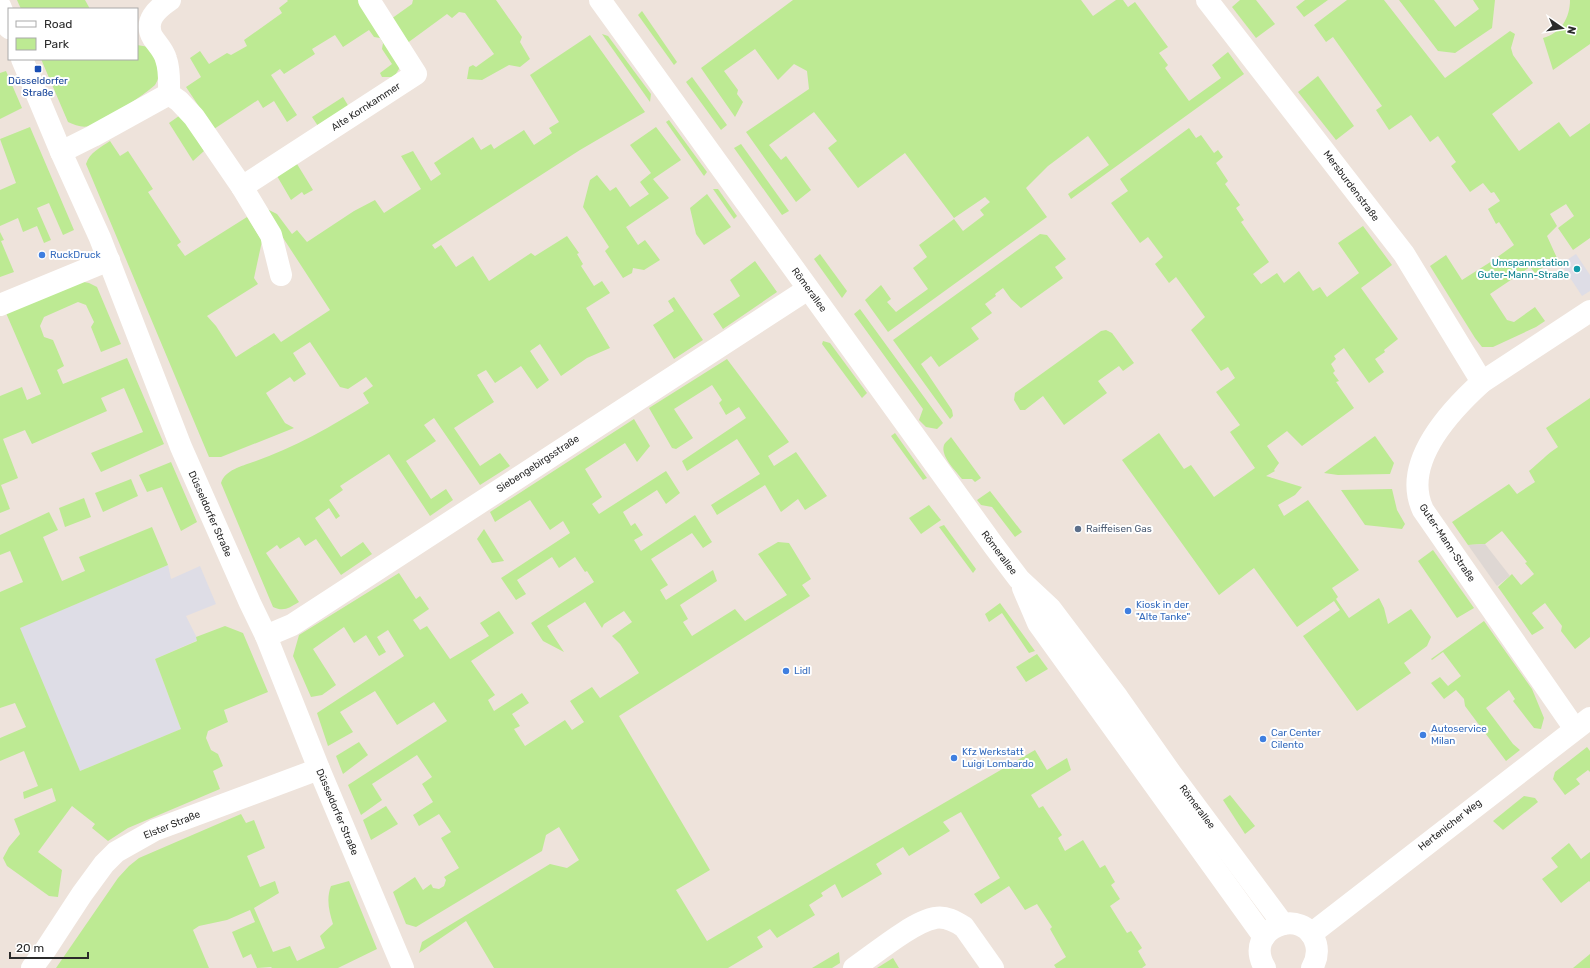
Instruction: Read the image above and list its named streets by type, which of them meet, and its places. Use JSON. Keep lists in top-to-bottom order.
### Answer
{
  "streets": {
    "street": [
      "Alte Kornkammer",
      "Mersburdenstraße",
      "Römerallee",
      "Siebengebirgsstraße",
      "Düsseldorfer Straße",
      "Guter-Mann-Straße",
      "Elster Straße",
      "Hertenicher Weg"
    ]
  },
  "crossings": [
    ["Mersburdenstraße", "Guter-Mann-Straße"],
    ["Römerallee", "Siebengebirgsstraße"],
    ["Siebengebirgsstraße", "Düsseldorfer Straße"],
    ["Düsseldorfer Straße", "Elster Straße"],
    ["Guter-Mann-Straße", "Hertenicher Weg"]
  ],
  "places": {
    "transit": ["Düsseldorfer Straße"],
    "other": [
      "RuckDruck",
      "Umspannstation Guter-Mann-Straße",
      "Raiffeisen Gas",
      "Kiosk in der \"Alte Tanke\"",
      "Lidl",
      "Autoservice Milan",
      "Car Center Cilento",
      "Kfz Werkstatt Luigi Lombardo"
    ]
  },
  "legend": ["Road", "Park"],
  "scale_bar": "20 m",
  "north": "right"
}
